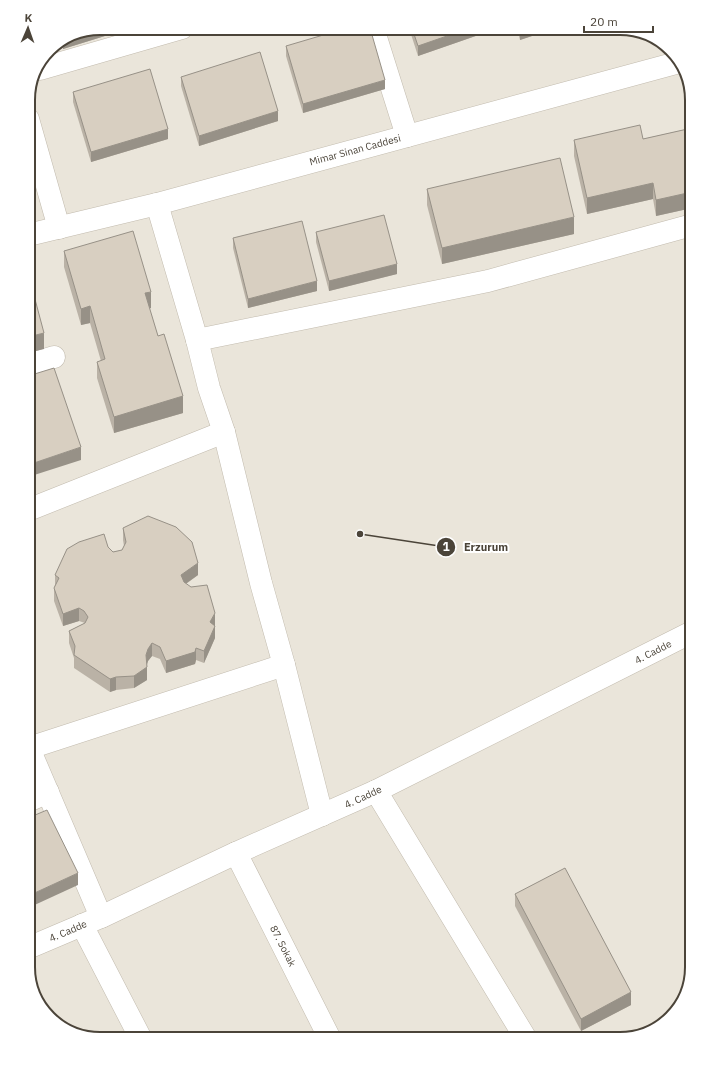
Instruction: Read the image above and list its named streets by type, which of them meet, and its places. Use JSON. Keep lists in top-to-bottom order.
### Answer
{
  "streets": {
    "street": ["Mimar Sinan Caddesi", "4. Cadde", "87. Sokak"]
  },
  "crossings": [
    ["4. Cadde", "87. Sokak"]
  ],
  "places": ["Erzurum"],
  "scale_bar": "20 m",
  "north": "top"
}
